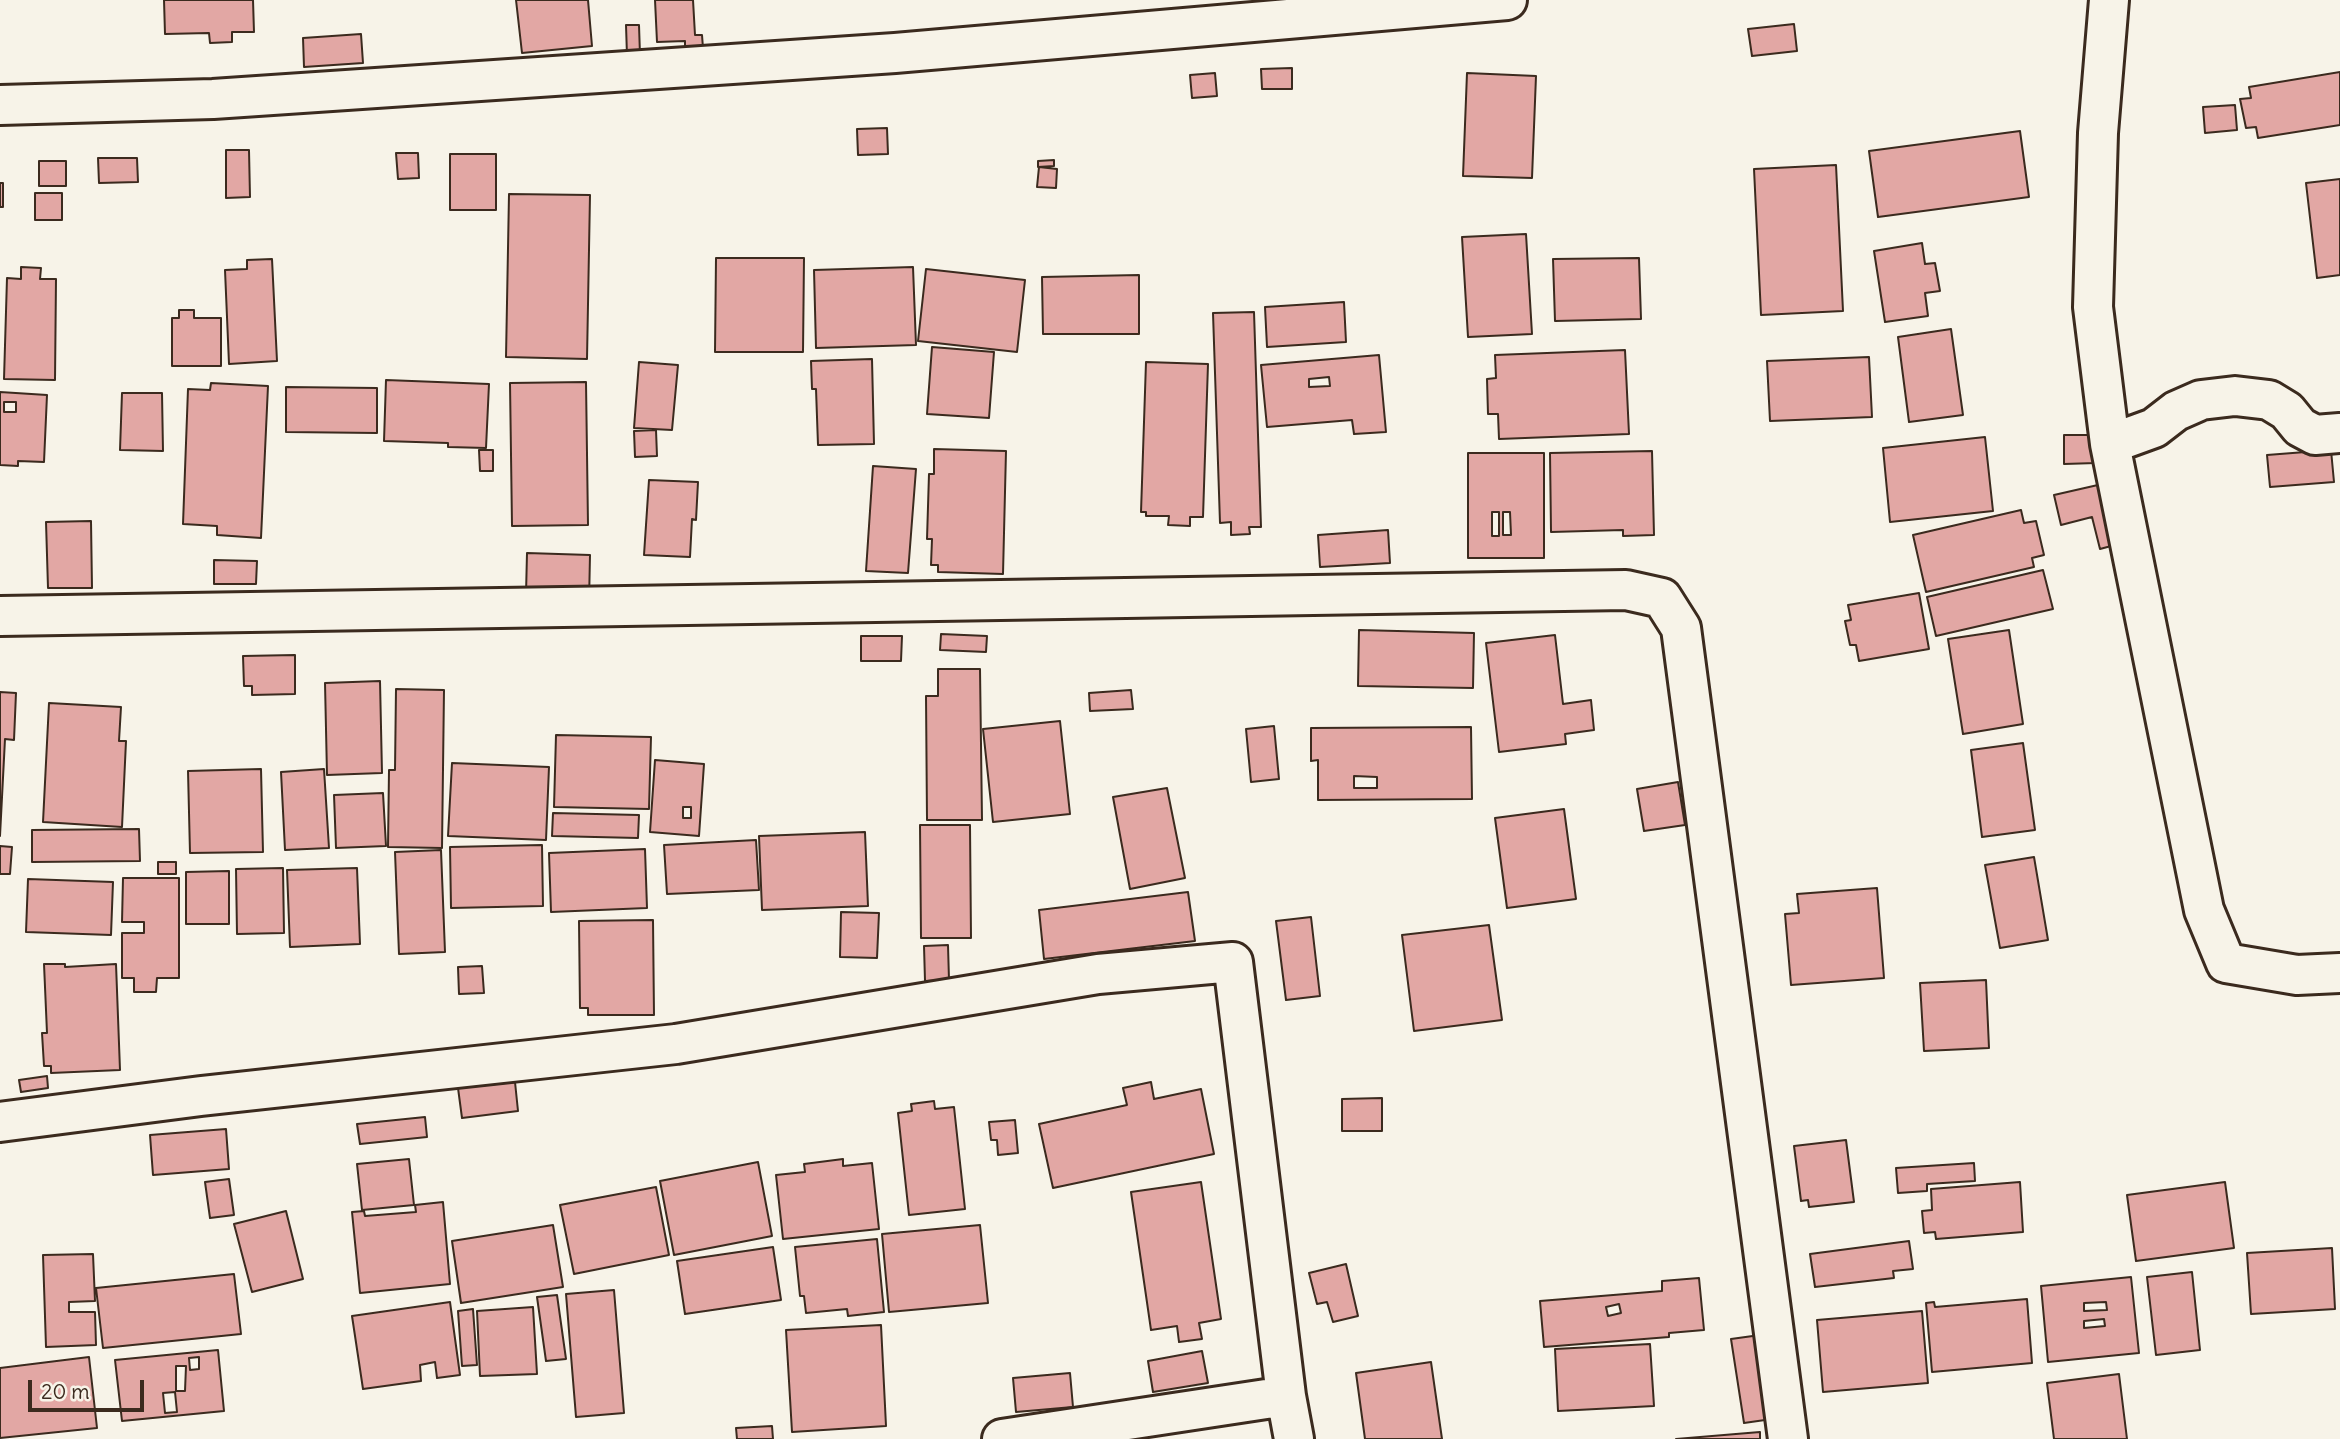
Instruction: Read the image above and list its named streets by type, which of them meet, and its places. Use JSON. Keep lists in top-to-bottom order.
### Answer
{
  "scale_bar": "20 m"
}
